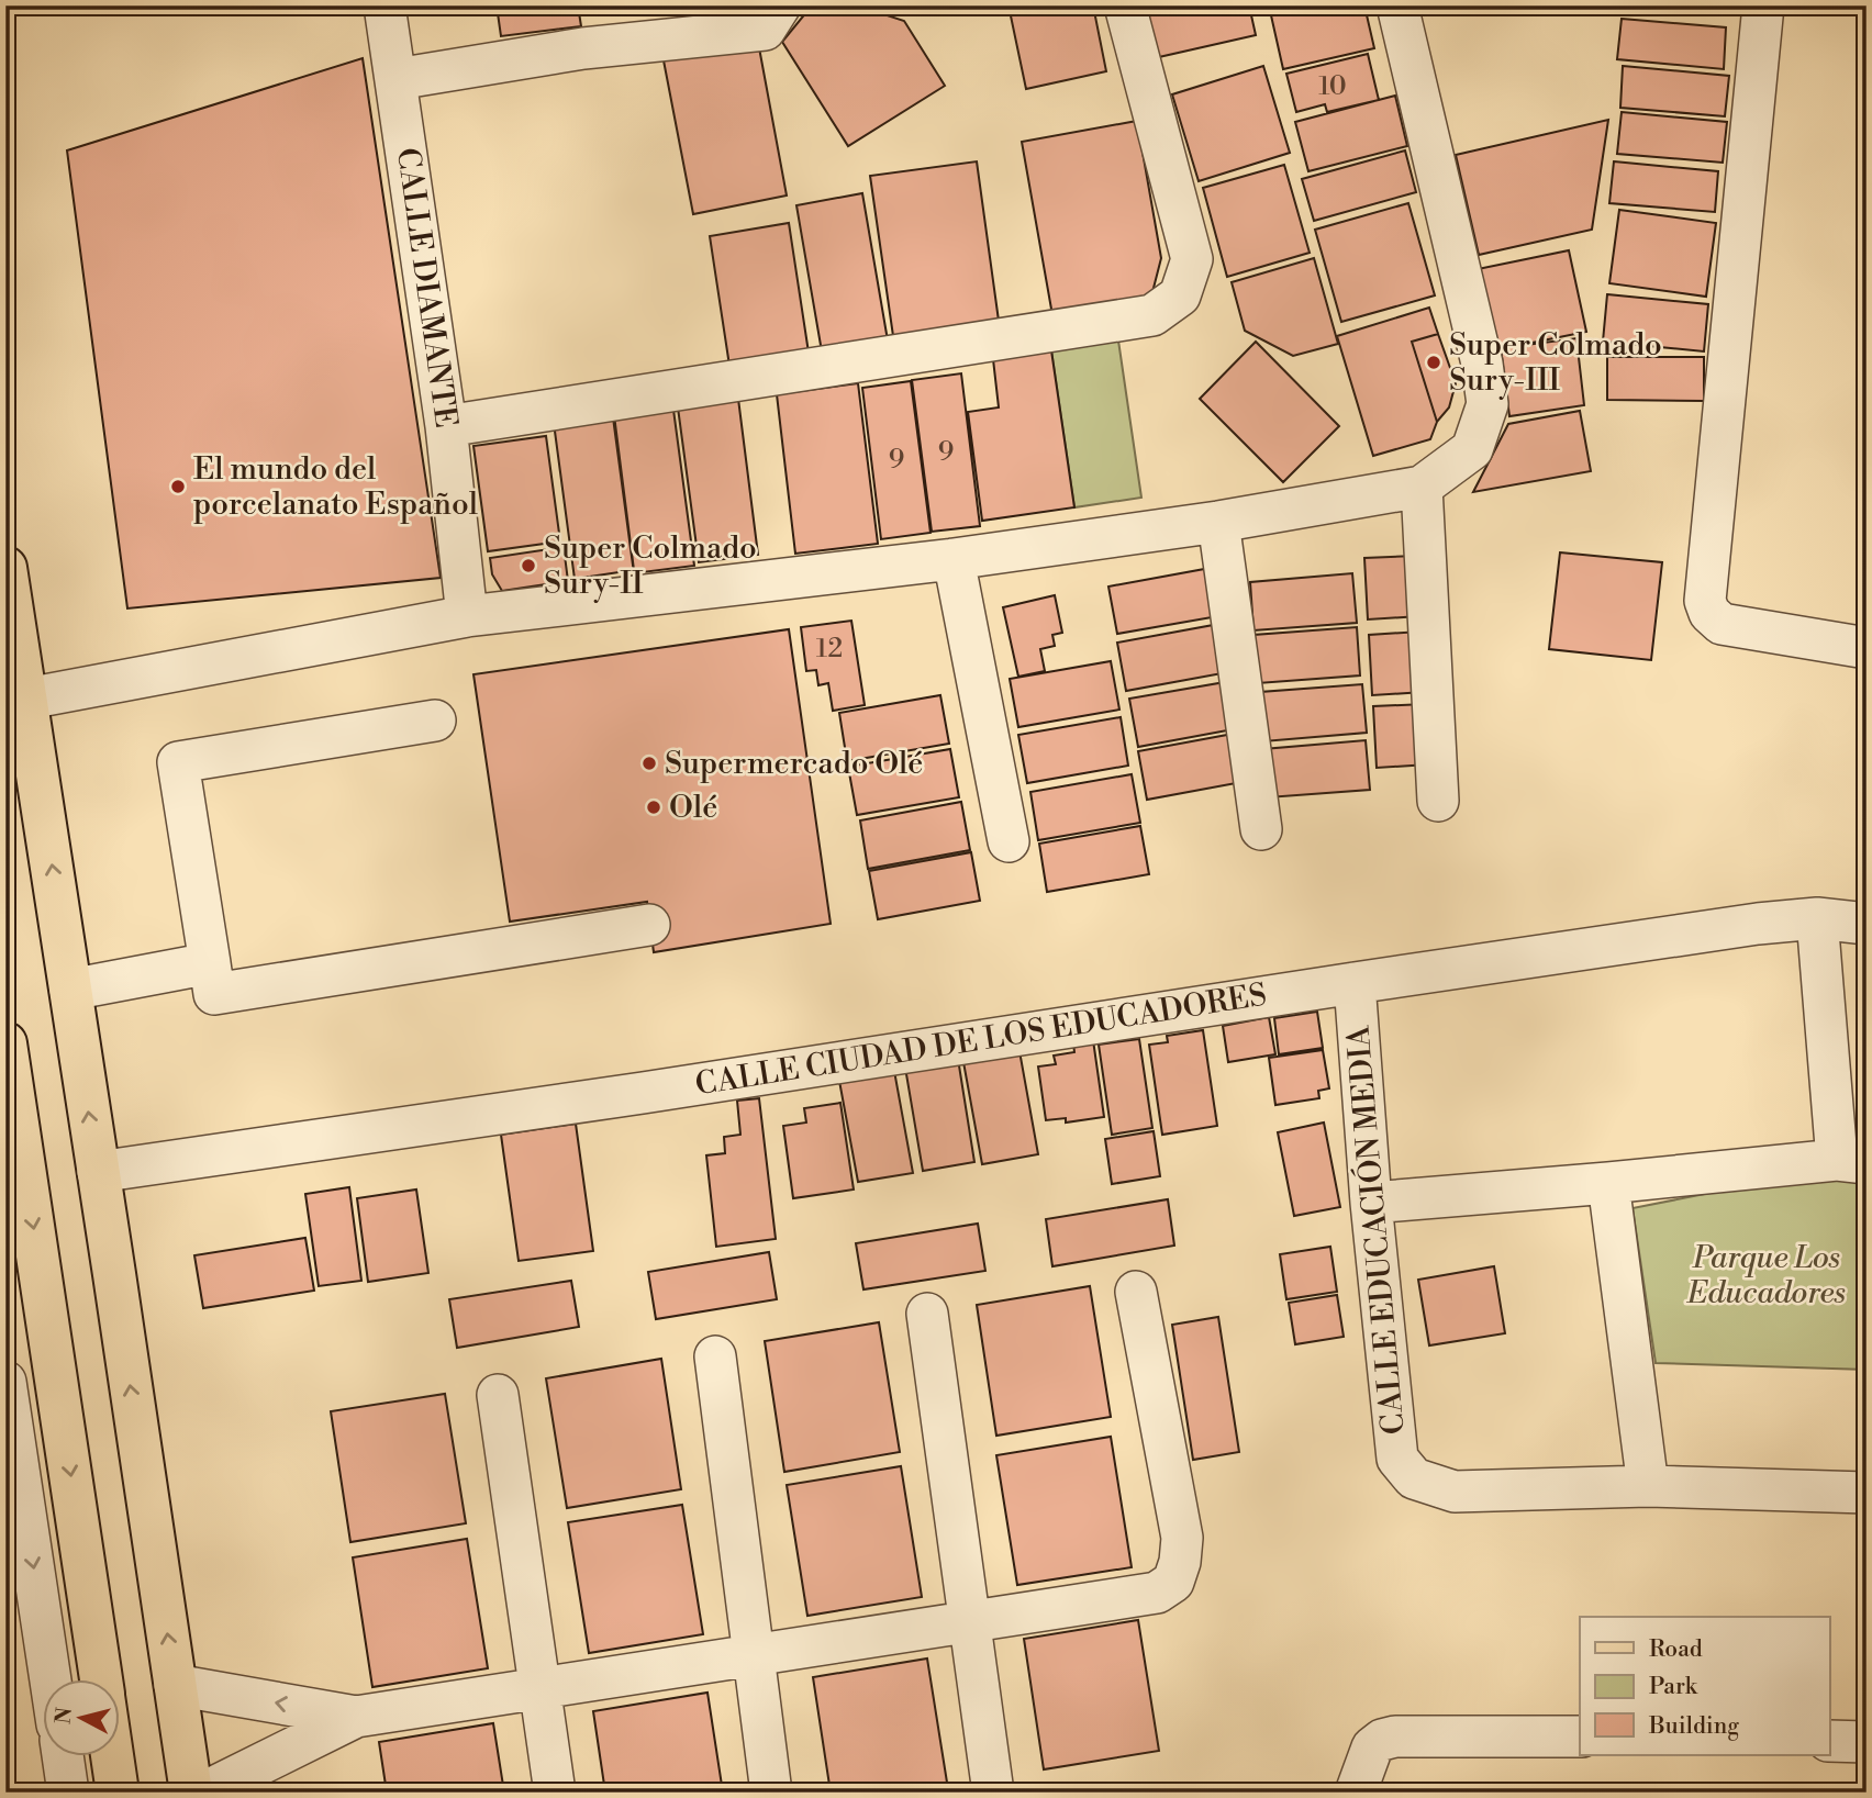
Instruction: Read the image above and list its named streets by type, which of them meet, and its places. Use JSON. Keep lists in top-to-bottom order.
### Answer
{
  "streets": {
    "street": ["CALLE DIAMANTE", "CALLE CIUDAD DE LOS EDUCADORES", "CALLE EDUCACIÓN MEDIA"]
  },
  "crossings": [
    ["CALLE CIUDAD DE LOS EDUCADORES", "CALLE EDUCACIÓN MEDIA"]
  ],
  "parks": ["Parque Los Educadores"],
  "places": [
    "Super Colmado Sury-III",
    "El mundo del porcelanato Español",
    "Super Colmado Sury-II",
    "Supermercado Olé",
    "Olé"
  ],
  "house_numbers": [
    "10",
    "9",
    "9",
    "12"
  ],
  "legend": ["Road", "Park", "Building"],
  "north": "left"
}
